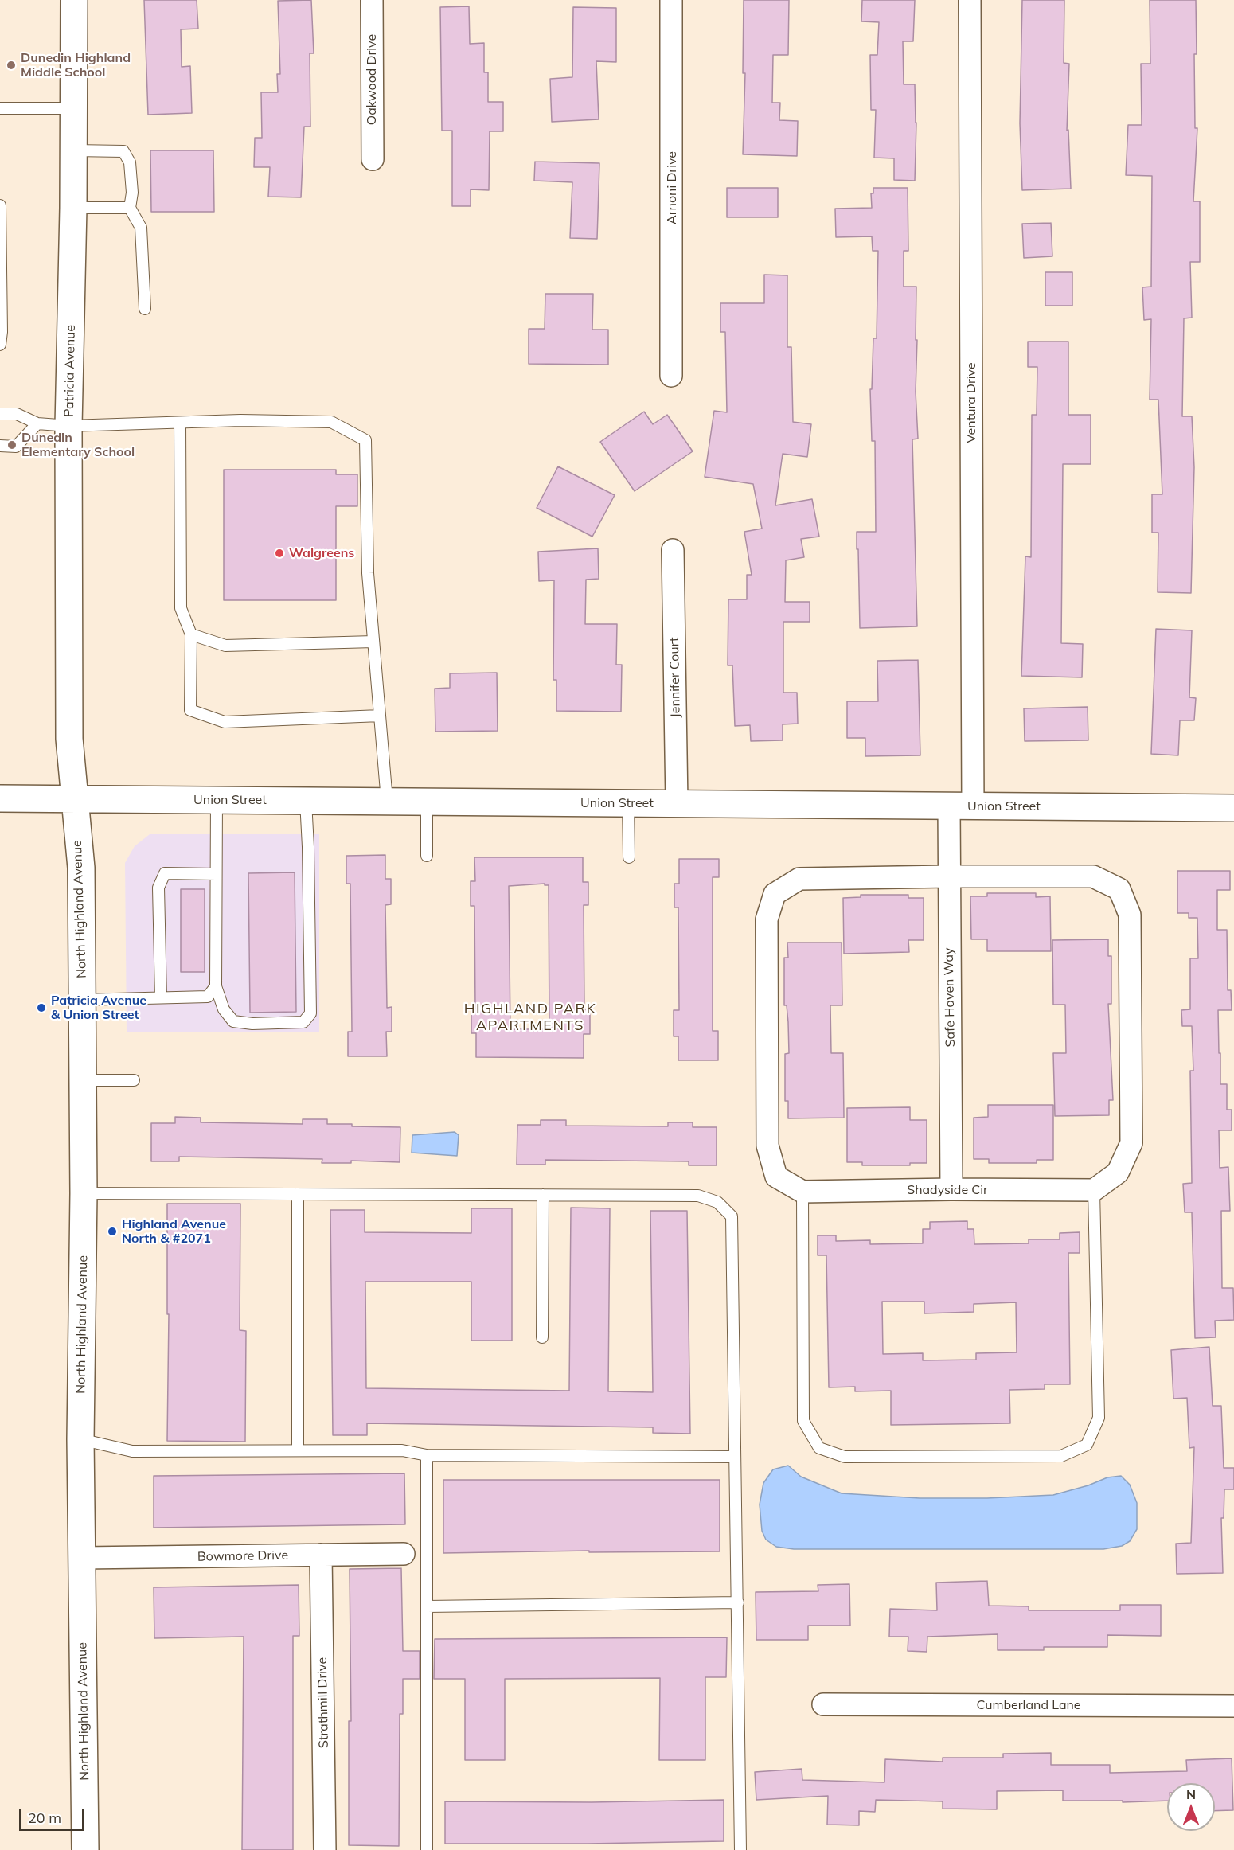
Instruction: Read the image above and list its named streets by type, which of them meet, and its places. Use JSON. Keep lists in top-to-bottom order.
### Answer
{
  "streets": {
    "street": [
      "Oakwood Drive",
      "Arnoni Drive",
      "Patricia Avenue",
      "Ventura Drive",
      "Jennifer Court",
      "Union Street",
      "North Highland Avenue",
      "Safe Haven Way",
      "Shadyside Cir",
      "Bowmore Drive",
      "Strathmill Drive",
      "Cumberland Lane"
    ]
  },
  "crossings": [
    ["Patricia Avenue", "Union Street"],
    ["Patricia Avenue", "North Highland Avenue"],
    ["Ventura Drive", "Union Street"],
    ["Ventura Drive", "Safe Haven Way"],
    ["Jennifer Court", "Union Street"],
    ["Union Street", "North Highland Avenue"],
    ["Union Street", "Safe Haven Way"],
    ["North Highland Avenue", "Bowmore Drive"],
    ["Safe Haven Way", "Shadyside Cir"],
    ["Bowmore Drive", "Strathmill Drive"]
  ],
  "districts": ["HIGHLAND PARK APARTMENTS"],
  "places": [
    "Dunedin Highland Middle School",
    "Dunedin Elementary School",
    "Walgreens",
    "Patricia Avenue & Union Street",
    "Highland Avenue North & #2071"
  ],
  "scale_bar": "20 m",
  "north": "top"
}
